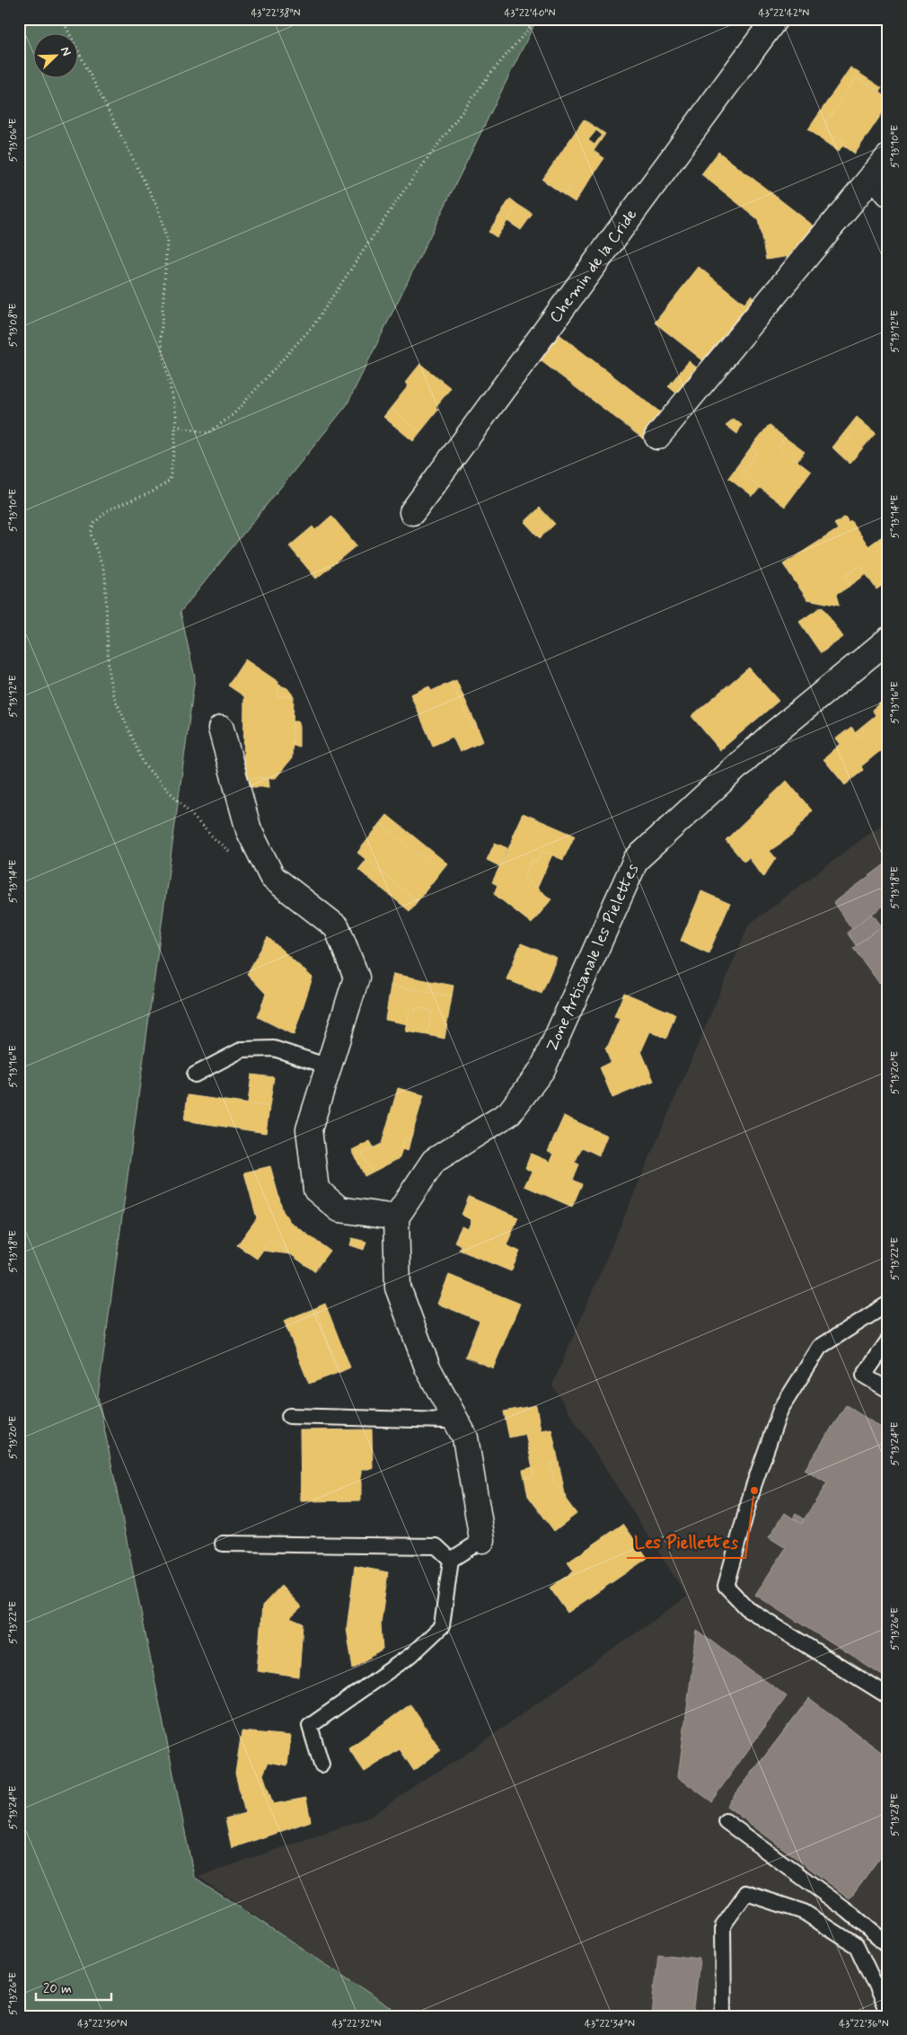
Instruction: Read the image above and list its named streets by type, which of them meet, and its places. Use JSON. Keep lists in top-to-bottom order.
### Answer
{
  "streets": {
    "street": ["Chemin de la Cride", "Zone Artisanale les Pielettes"]
  },
  "places": ["Les Piellettes"],
  "scale_bar": "20 m",
  "north": "top right",
  "coordinates": [
    "43°22'38\"N",
    "43°22'40\"N",
    "43°22'42\"N",
    "5°13'06\"E",
    "5°13'10\"E",
    "5°13'08\"E",
    "5°13'12\"E",
    "5°13'14\"E",
    "5°13'16\"E",
    "5°13'18\"E",
    "5°13'20\"E",
    "5°13'22\"E",
    "5°13'24\"E",
    "5°13'26\"E",
    "5°13'28\"E",
    "43°22'30\"N",
    "43°22'32\"N",
    "43°22'34\"N",
    "43°22'36\"N"
  ]
}
